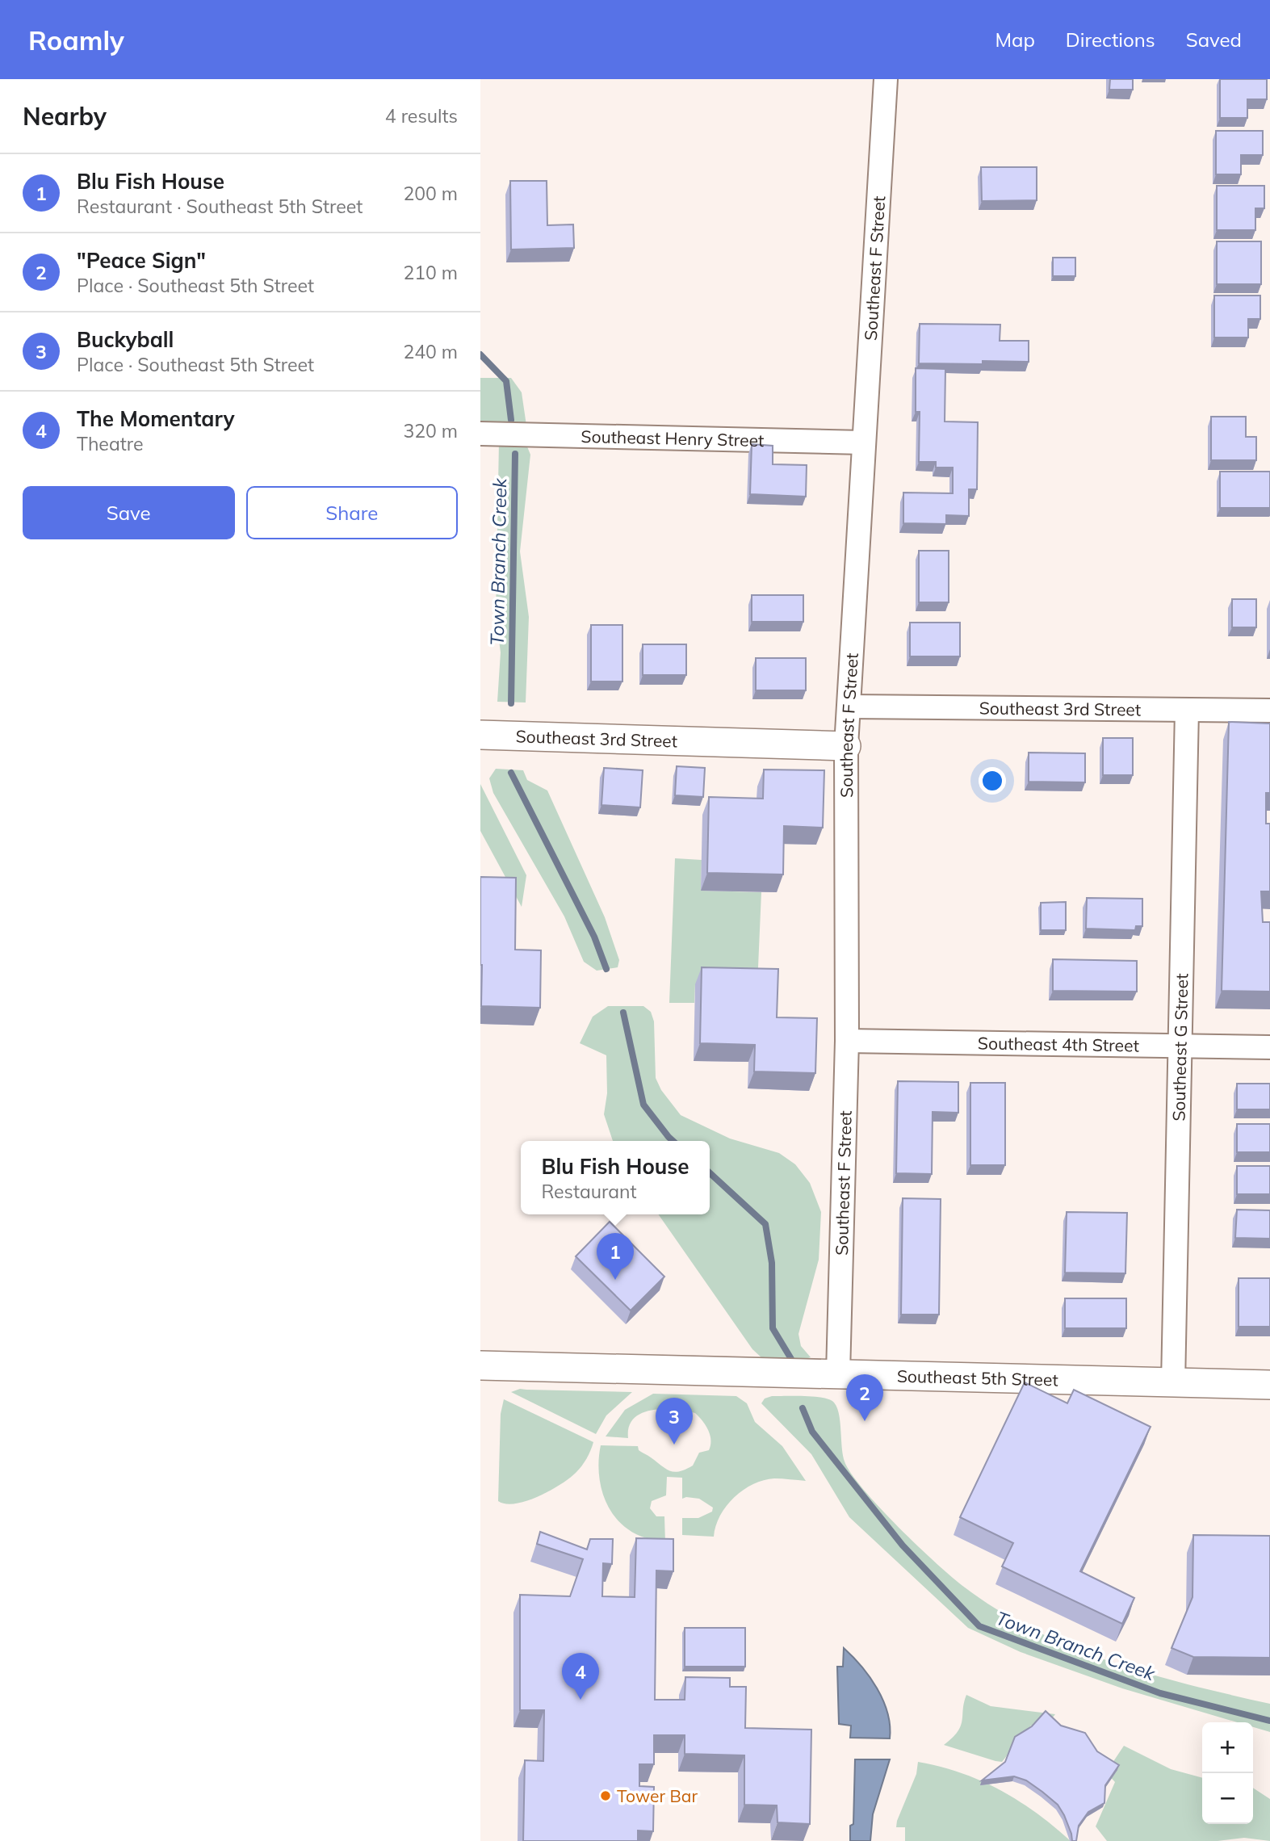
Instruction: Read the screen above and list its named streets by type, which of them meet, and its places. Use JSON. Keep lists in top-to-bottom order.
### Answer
{
  "streets": {
    "street": [
      "Southeast F Street",
      "Southeast Henry Street",
      "Southeast 3rd Street",
      "Southeast 4th Street",
      "Southeast G Street",
      "Southeast 5th Street"
    ]
  },
  "crossings": [
    ["Southeast F Street", "Southeast Henry Street"],
    ["Southeast F Street", "Southeast 3rd Street"],
    ["Southeast F Street", "Southeast 4th Street"],
    ["Southeast F Street", "Southeast 5th Street"],
    ["Southeast 3rd Street", "Southeast G Street"],
    ["Southeast 4th Street", "Southeast G Street"],
    ["Southeast G Street", "Southeast 5th Street"]
  ],
  "water": ["Town Branch Creek"],
  "places": ["Tower Bar"],
  "page": {
    "header": "Roamly",
    "nav": ["Map", "Directions", "Saved"],
    "heading": ["Nearby", "4 results"],
    "list": [
      {
        "mark": "1",
        "name": "Blu Fish House",
        "note": "Restaurant · Southeast 5th Street",
        "value": "200 m"
      },
      {
        "mark": "2",
        "name": "\"Peace Sign\"",
        "note": "Place · Southeast 5th Street",
        "value": "210 m"
      },
      {
        "mark": "3",
        "name": "Buckyball",
        "note": "Place · Southeast 5th Street",
        "value": "240 m"
      },
      {
        "mark": "4",
        "name": "The Momentary",
        "note": "Theatre",
        "value": "320 m"
      }
    ],
    "buttons": ["Save", "Share"],
    "popup": ["Blu Fish House", "Restaurant"],
    "pins": [
      "1",
      "2",
      "3",
      "4"
    ],
    "map_buttons": ["+", "−"]
  }
}
